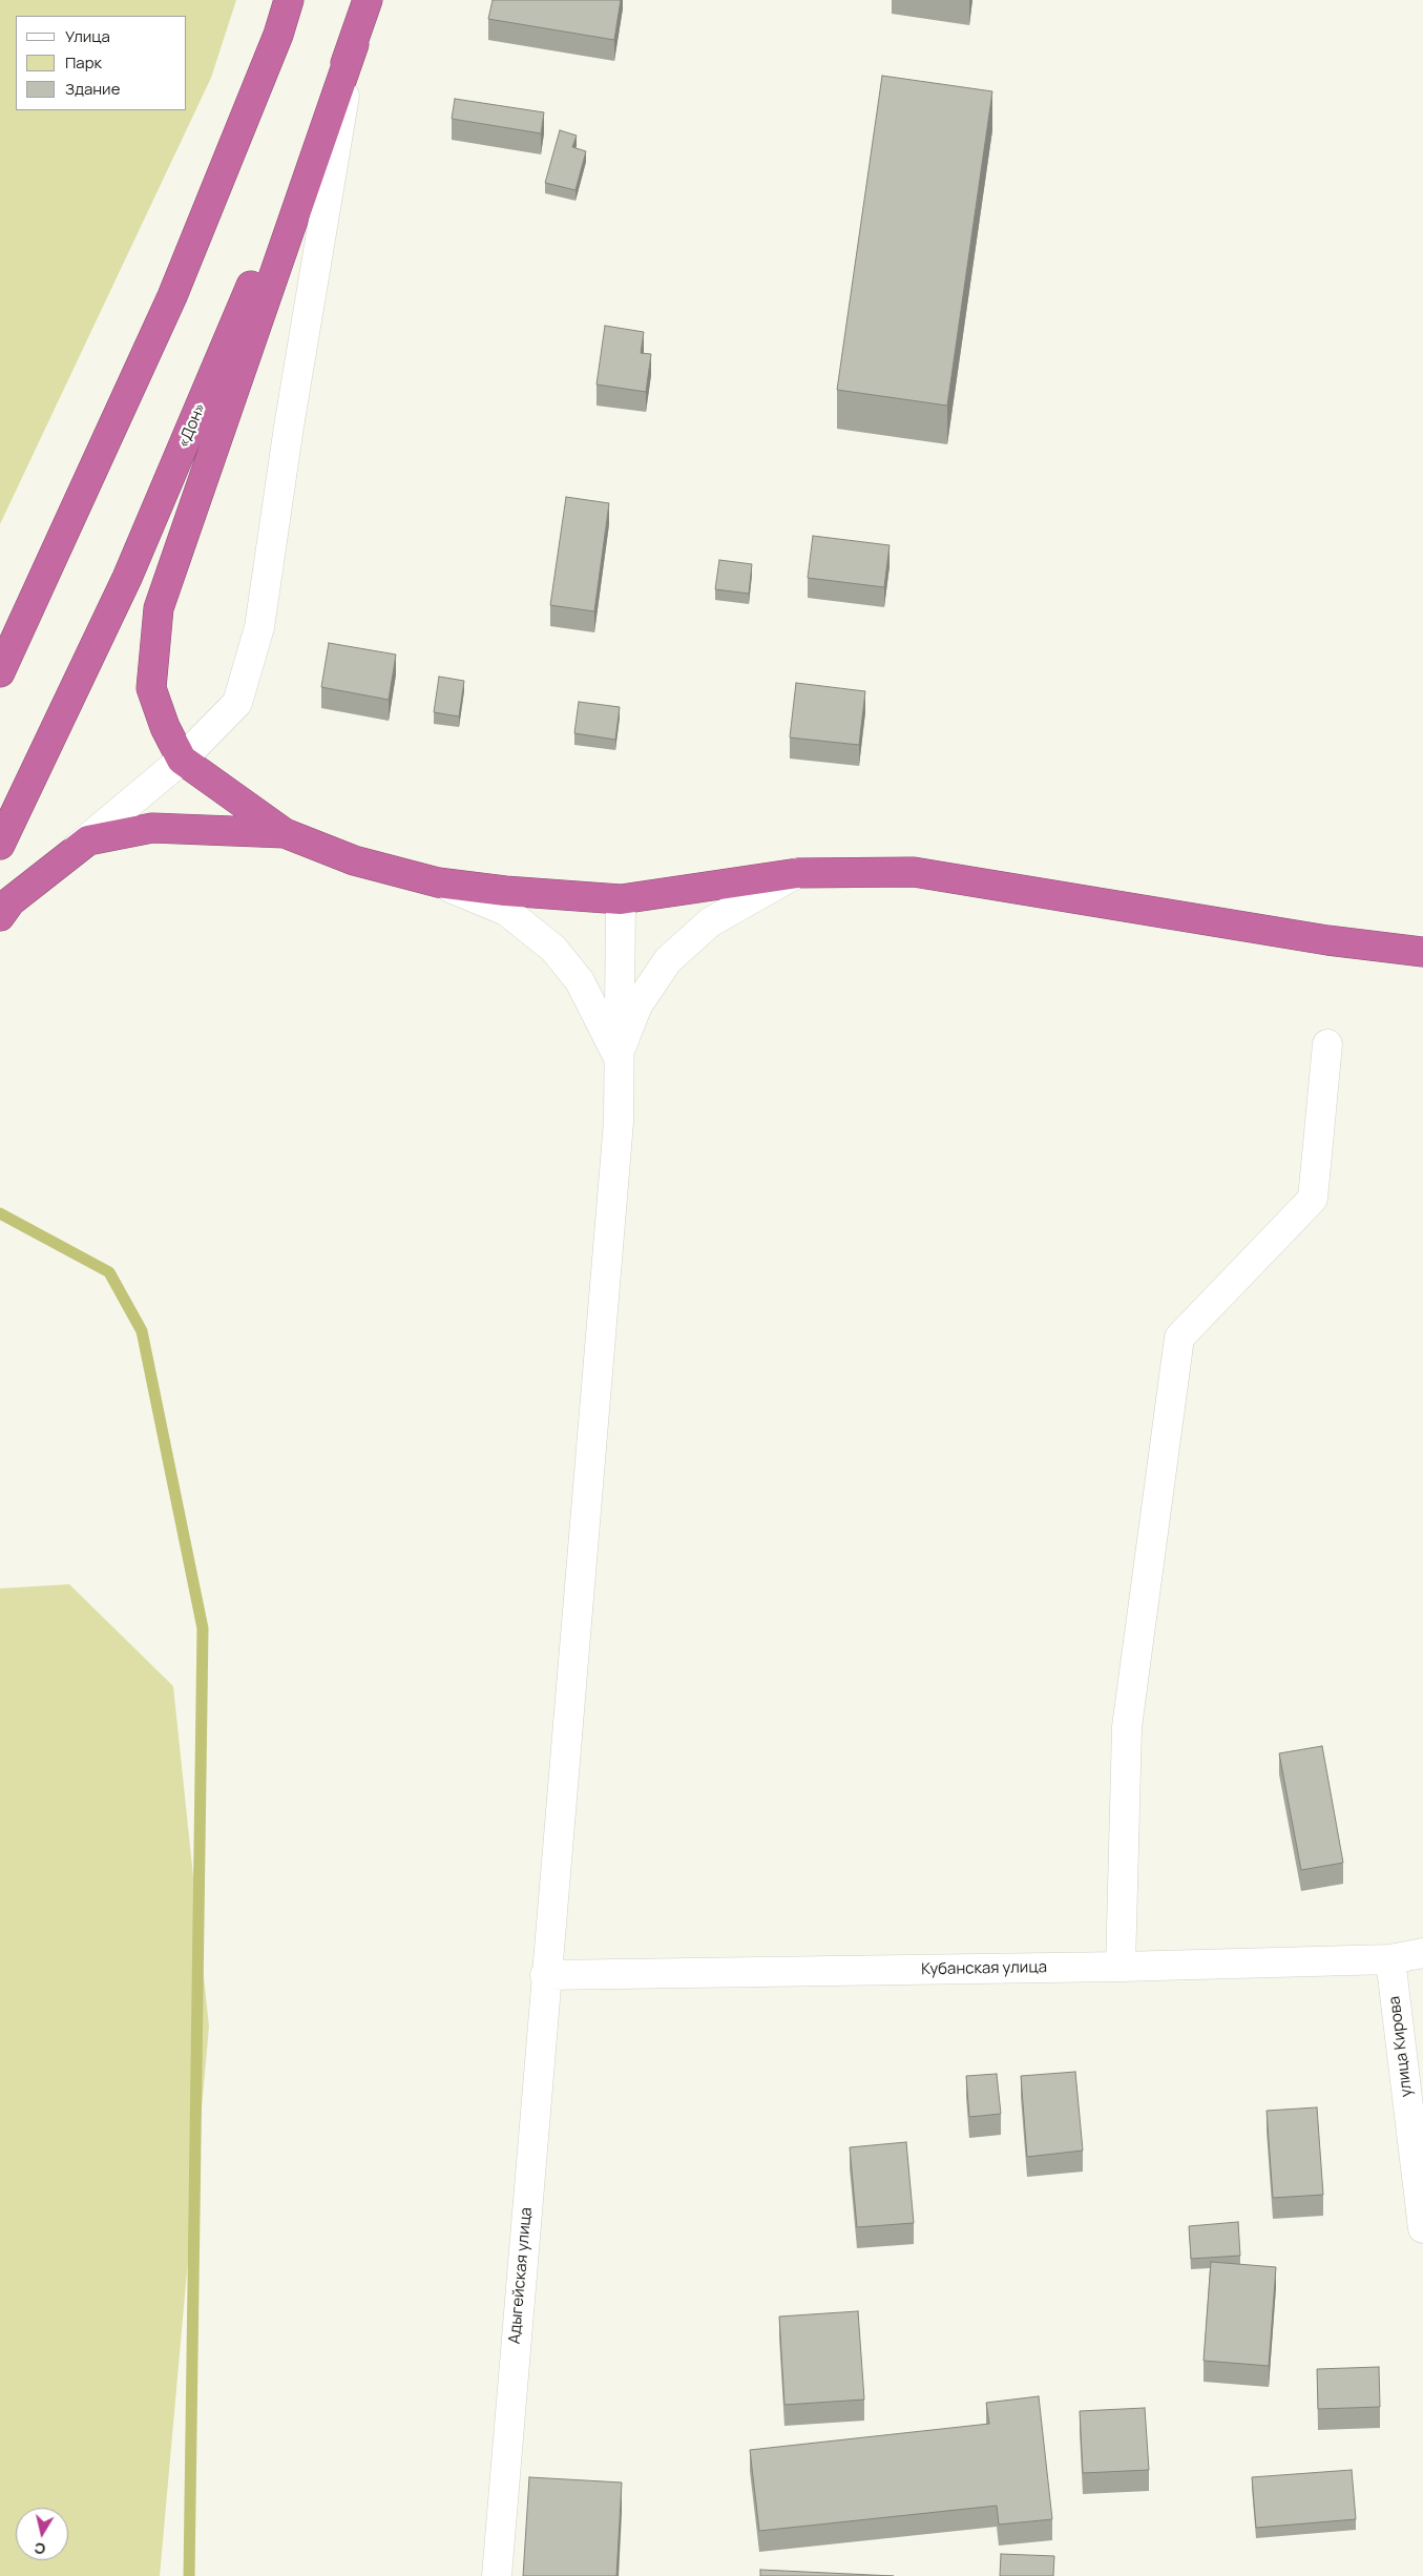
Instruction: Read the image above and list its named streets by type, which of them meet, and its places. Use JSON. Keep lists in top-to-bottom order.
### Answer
{
  "streets": {
    "highway": ["«Дон»"],
    "street": ["Кубанская улица", "улица Кирова", "Адыгейская улица"]
  },
  "crossings": [
    ["Кубанская улица", "улица Кирова"],
    ["Кубанская улица", "Адыгейская улица"]
  ],
  "legend": ["Улица", "Парк", "Здание"],
  "north": "bottom"
}
